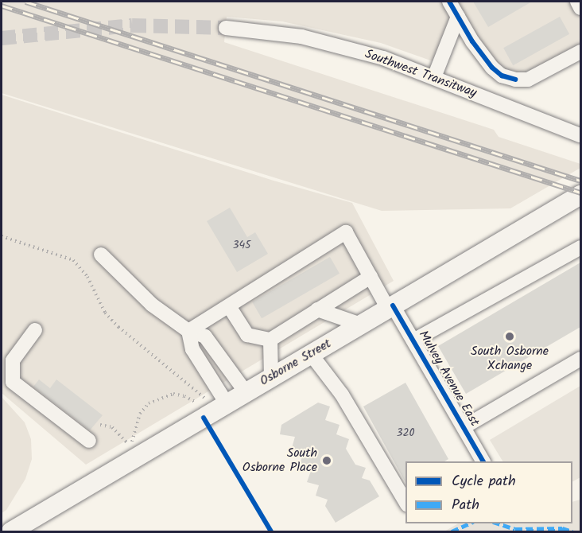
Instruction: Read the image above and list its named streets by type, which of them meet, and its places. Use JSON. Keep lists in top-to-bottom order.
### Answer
{
  "streets": {
    "main road": ["Osborne Street"],
    "street": ["Southwest Transitway", "Mulvey Avenue East"]
  },
  "crossings": [
    ["Osborne Street", "Mulvey Avenue East"]
  ],
  "places": ["South Osborne Xchange", "South Osborne Place"],
  "house_numbers": ["345", "320"],
  "legend": ["Cycle path", "Path"]
}
